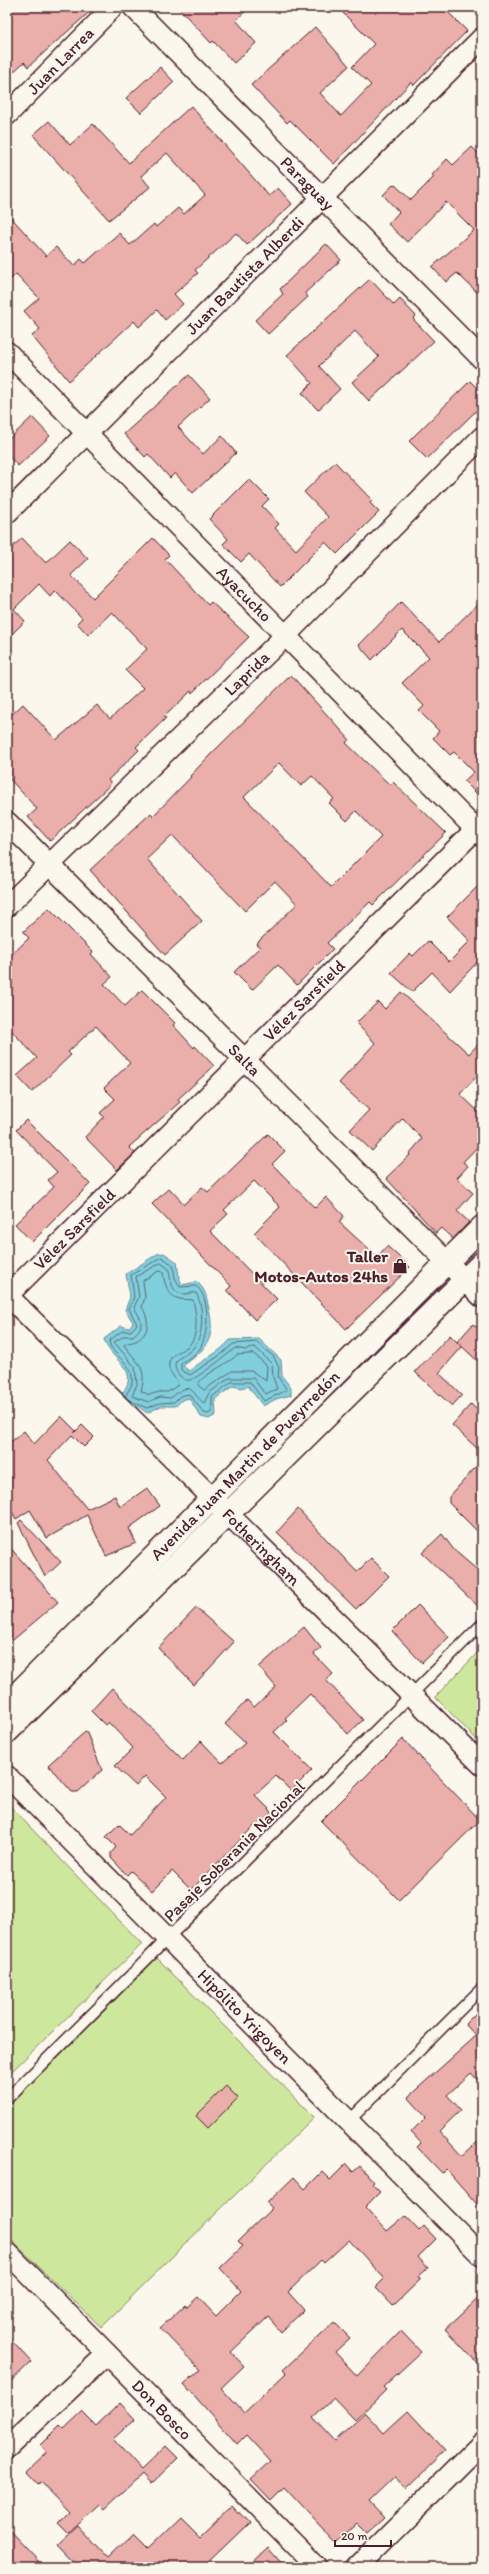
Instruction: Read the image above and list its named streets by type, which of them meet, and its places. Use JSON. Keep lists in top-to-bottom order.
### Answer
{
  "streets": {
    "main road": ["Avenida Juan Martin de Pueyrredón"],
    "street": [
      "Juan Larrea",
      "Paraguay",
      "Juan Bautista Alberdi",
      "Ayacucho",
      "Laprida",
      "Vélez Sarsfield",
      "Salta",
      "Fotheringham",
      "Hipólito Yrigoyen",
      "Don Bosco"
    ],
    "lane": ["Pasaje Soberania Nacional"]
  },
  "crossings": [
    ["Paraguay", "Juan Bautista Alberdi"],
    ["Juan Bautista Alberdi", "Ayacucho"],
    ["Ayacucho", "Laprida"],
    ["Ayacucho", "Vélez Sarsfield"],
    ["Laprida", "Salta"],
    ["Vélez Sarsfield", "Salta"],
    ["Vélez Sarsfield", "Fotheringham"],
    ["Salta", "Avenida Juan Martin de Pueyrredón"],
    ["Avenida Juan Martin de Pueyrredón", "Fotheringham"],
    ["Fotheringham", "Pasaje Soberania Nacional"],
    ["Pasaje Soberania Nacional", "Hipólito Yrigoyen"]
  ],
  "places": {
    "shop": ["Taller Motos-Autos 24hs"]
  },
  "scale_bar": "20 m"
}
